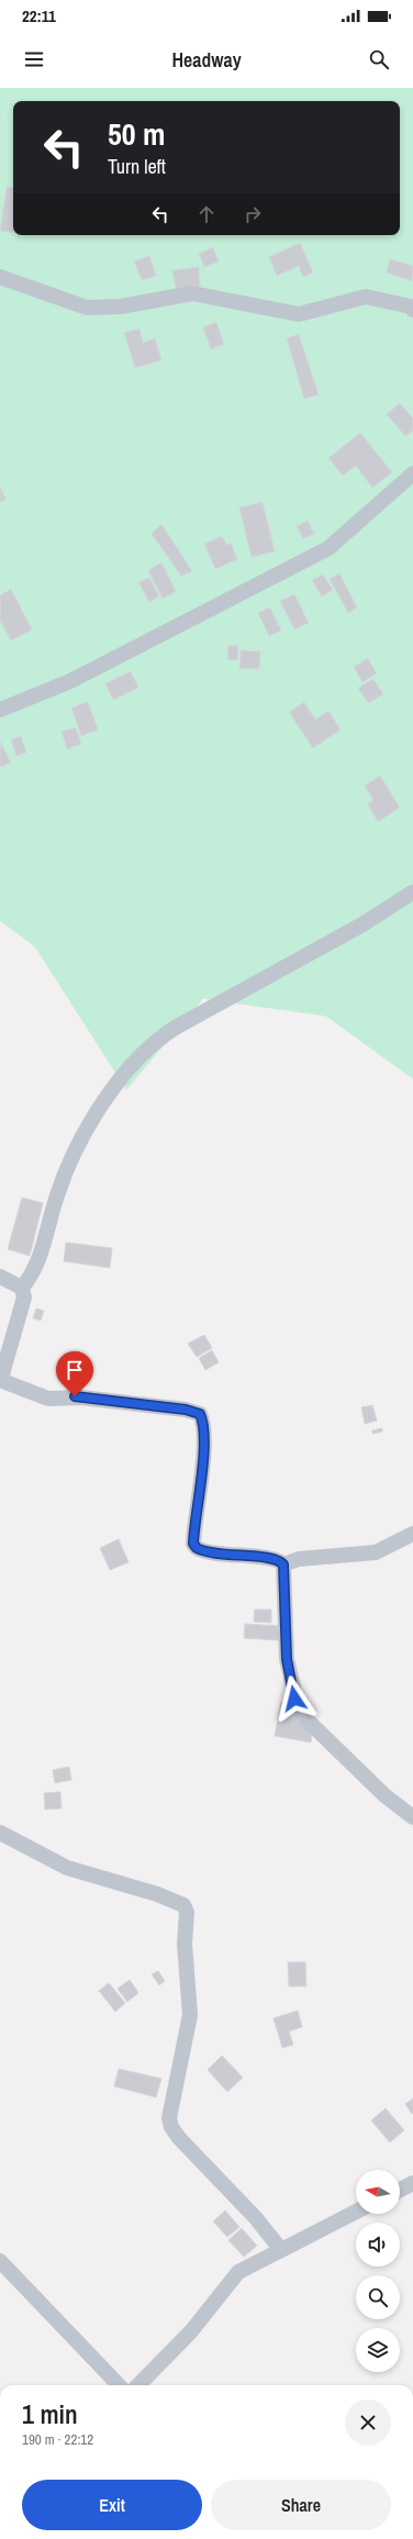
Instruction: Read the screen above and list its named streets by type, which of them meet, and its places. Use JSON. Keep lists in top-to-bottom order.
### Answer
{
  "north": "left",
  "page": {
    "status": "22:11",
    "header": "Headway",
    "turn": ["50 m", "Turn left"],
    "heading": ["1 min", "190 m · 22:12"],
    "buttons": ["Exit", "Share"]
  }
}
